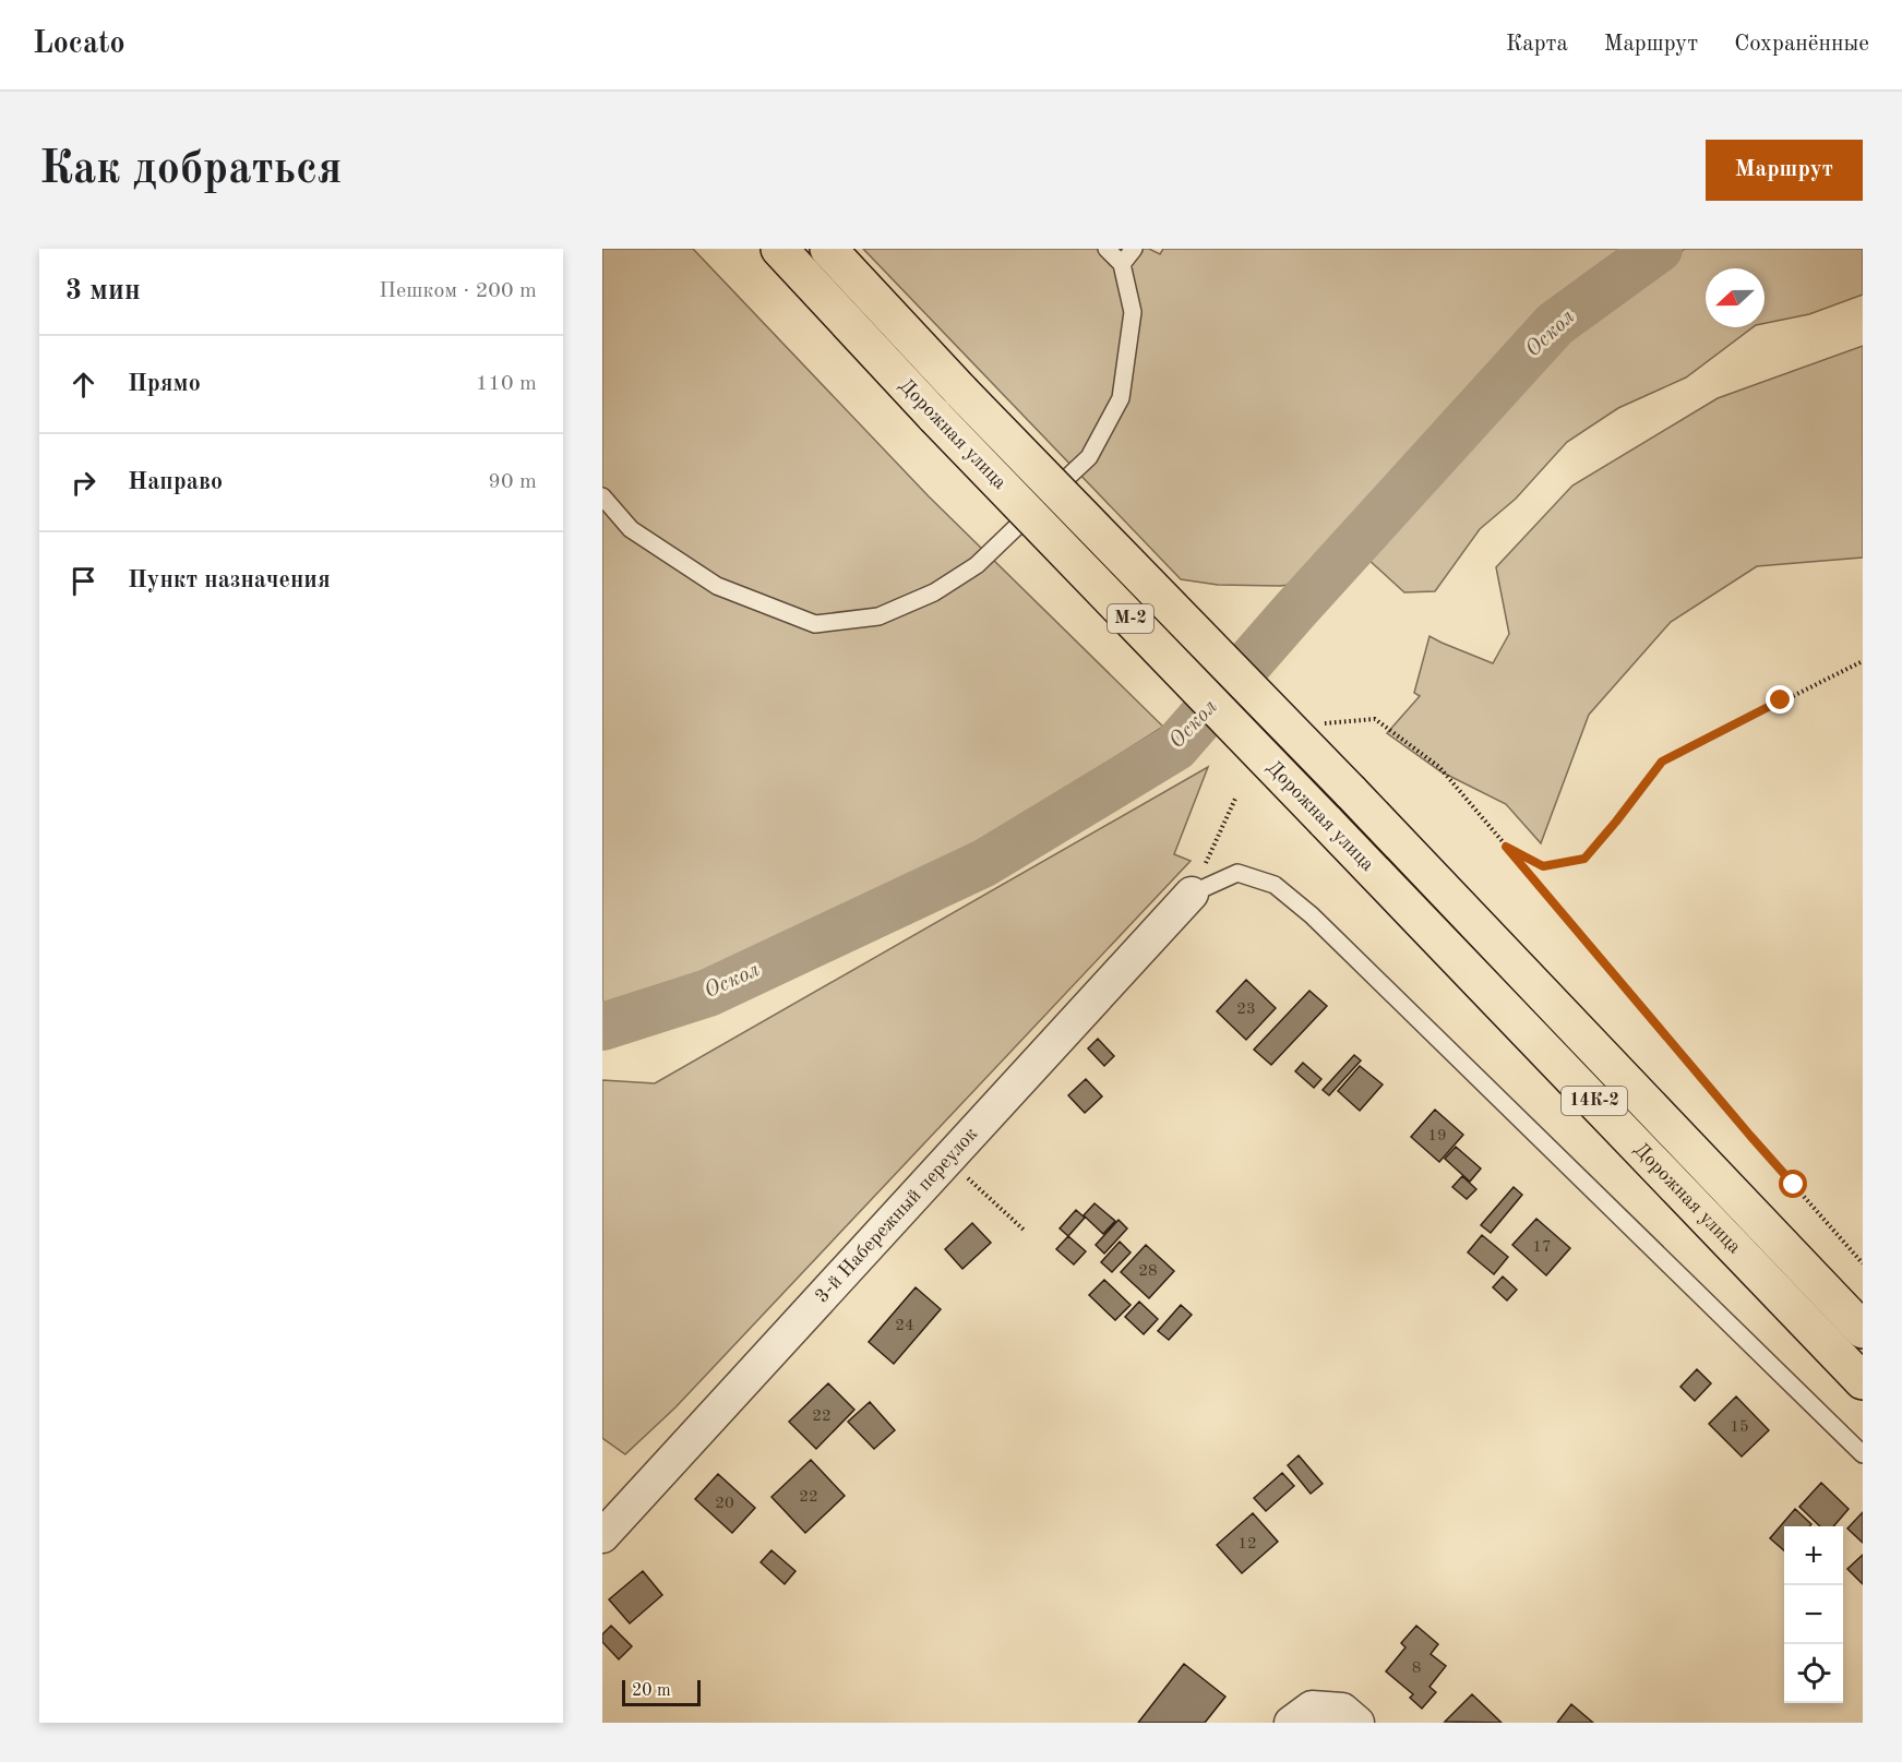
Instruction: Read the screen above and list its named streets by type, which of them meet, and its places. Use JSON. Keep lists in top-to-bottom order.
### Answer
{
  "streets": {
    "main road": ["Дорожная улица", "М-2", "14К-2"],
    "street": ["3-й Набережный переулок"]
  },
  "water": ["Оскол"],
  "house_numbers": [
    "23",
    "19",
    "17",
    "28",
    "24",
    "22",
    "15",
    "22",
    "20",
    "12",
    "8"
  ],
  "scale_bar": "20 m",
  "north": "left",
  "page": {
    "header": "Locato",
    "nav": ["Карта", "Маршрут", "Сохранённые"],
    "buttons": "Маршрут",
    "title": "Как добраться",
    "heading": ["3 мин", "Пешком · 200 m"],
    "list": [
      ["Прямо", "110 m"],
      ["Направо", "90 m"],
      "Пункт назначения"
    ],
    "map_buttons": ["+", "−"],
    "scale": "20 m"
  }
}
